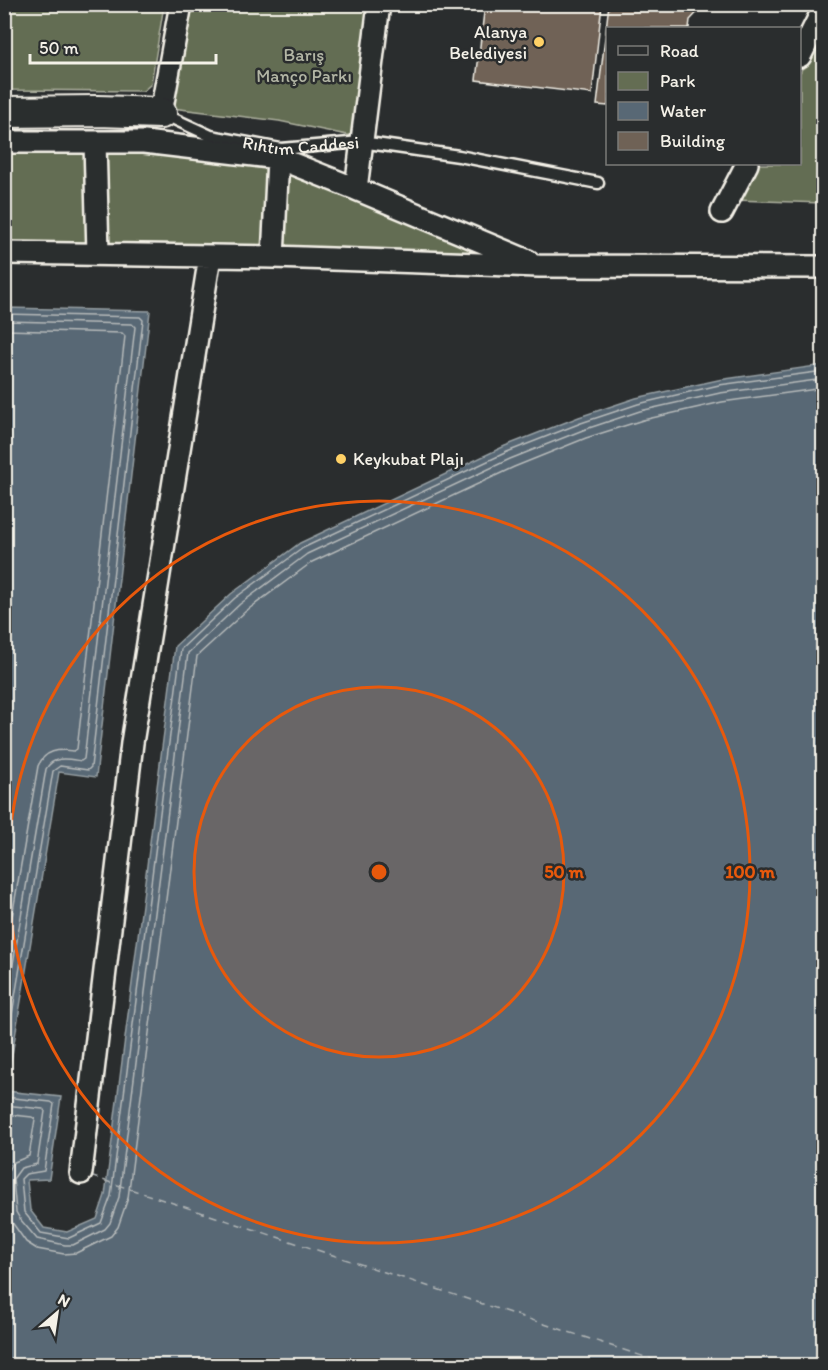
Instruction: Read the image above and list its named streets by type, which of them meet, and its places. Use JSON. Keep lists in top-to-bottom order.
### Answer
{
  "streets": {
    "street": ["Rıhtım Caddesi"]
  },
  "parks": ["Barış Manço Parkı"],
  "places": ["Alanya Belediyesi", "Keykubat Plajı"],
  "legend": [
    "Road",
    "Park",
    "Water",
    "Building"
  ],
  "scale_bar": "50 m",
  "north": "top right",
  "rings": ["50 m", "100 m"]
}
